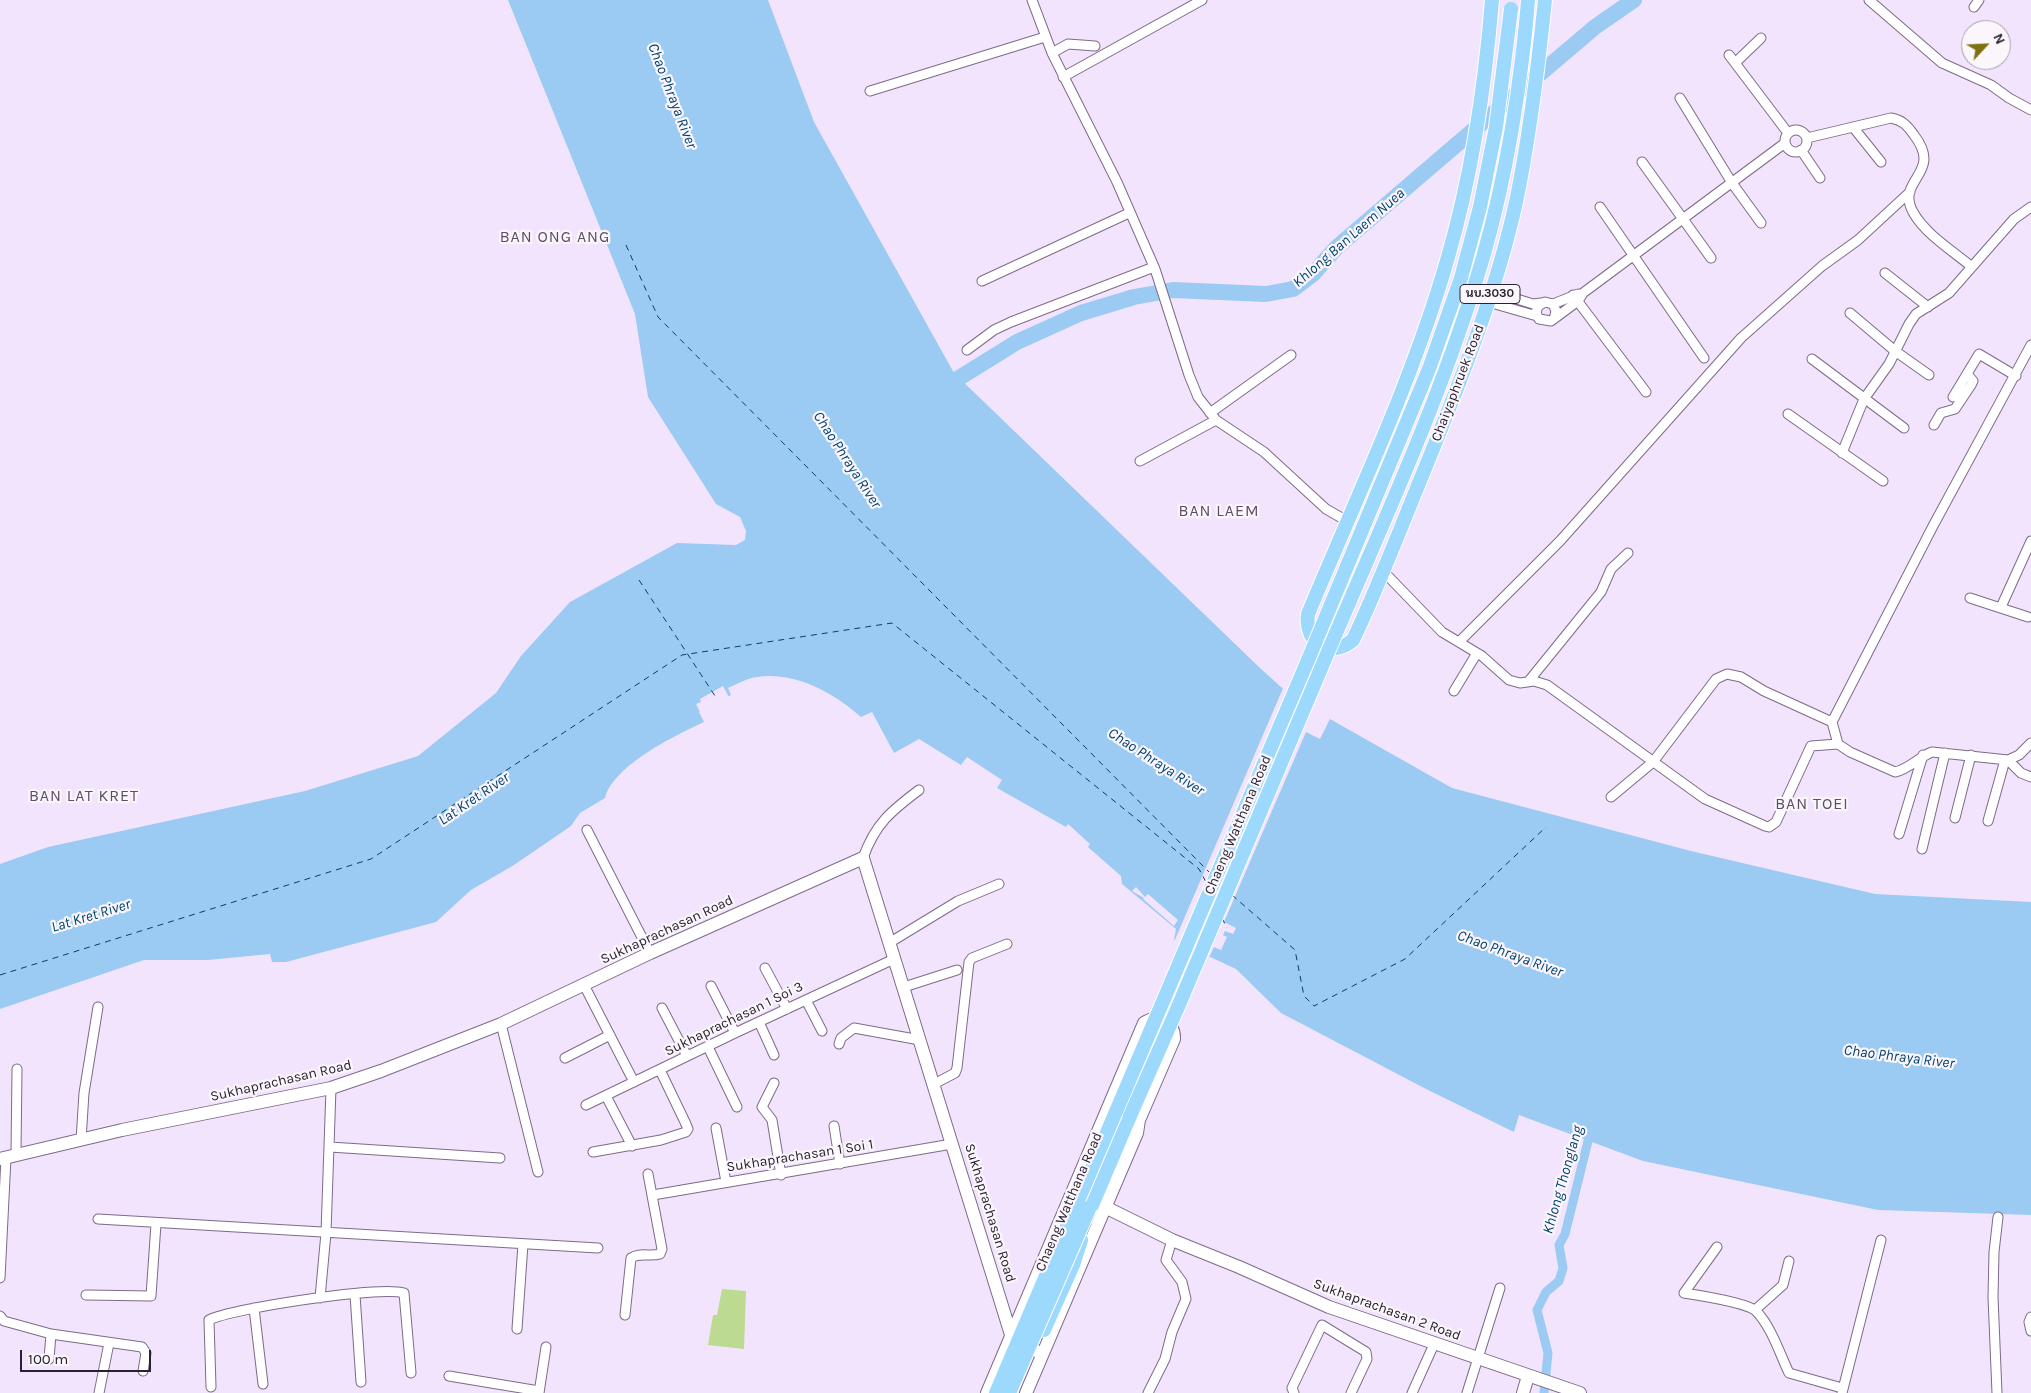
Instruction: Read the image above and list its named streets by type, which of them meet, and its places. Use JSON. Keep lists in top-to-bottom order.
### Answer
{
  "streets": {
    "main road": ["นบ.3030", "Chaiyaphruek Road", "Chaeng Watthana Road"],
    "street": [
      "Sukhaprachasan Road",
      "Sukhaprachasan 1 Soi 3",
      "Sukhaprachasan 1 Soi 1",
      "Sukhaprachasan 2 Road"
    ]
  },
  "crossings": [
    ["Chaiyaphruek Road", "Chaeng Watthana Road"],
    ["Chaeng Watthana Road", "Sukhaprachasan Road"],
    ["Chaeng Watthana Road", "Sukhaprachasan 2 Road"],
    ["Sukhaprachasan Road", "Sukhaprachasan 1 Soi 3"],
    ["Sukhaprachasan Road", "Sukhaprachasan 1 Soi 1"]
  ],
  "districts": [
    "BAN ONG ANG",
    "BAN LAEM",
    "BAN LAT KRET",
    "BAN TOEI"
  ],
  "water": [
    "Chao Phraya River",
    "Khlong Ban Laem Nuea",
    "Lat Kret River",
    "Khlong Thonglang"
  ],
  "scale_bar": "100 m",
  "north": "top right"
}
